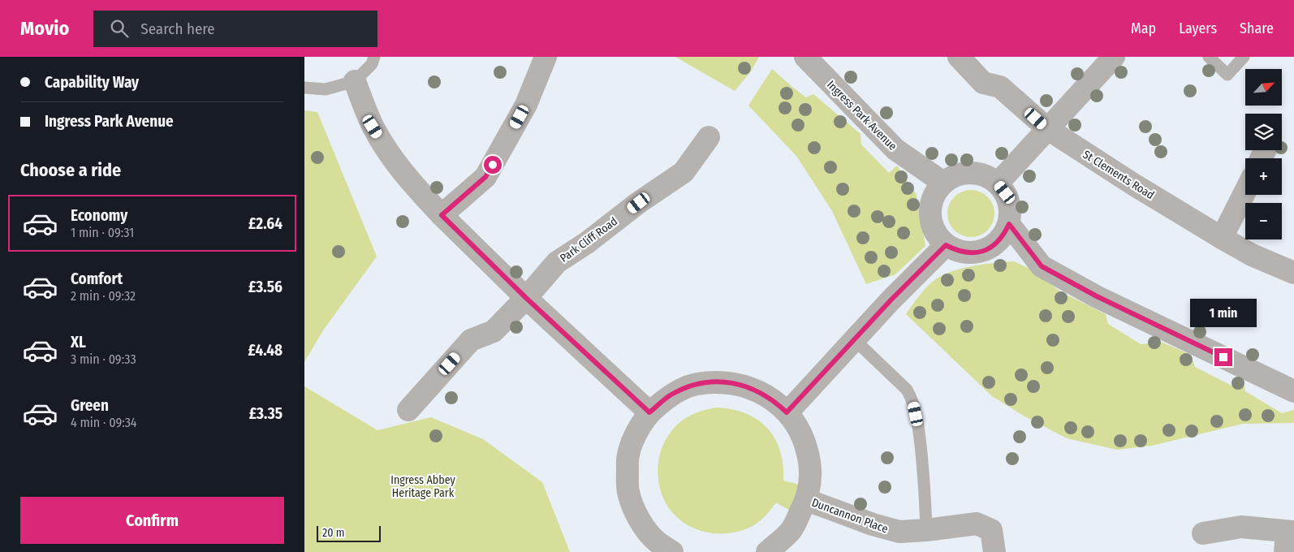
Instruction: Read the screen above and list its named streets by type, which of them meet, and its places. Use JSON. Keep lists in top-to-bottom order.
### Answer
{
  "streets": {
    "street": [
      "Ingress Park Avenue",
      "St Clements Road",
      "Park Cliff Road",
      "Duncannon Place"
    ]
  },
  "parks": ["Ingress Abbey Heritage Park"],
  "scale_bar": "20 m",
  "north": "top right",
  "page": {
    "header": "Movio",
    "search": "Search here",
    "nav": ["Map", "Layers", "Share"],
    "banner": ["Capability Way", "Ingress Park Avenue"],
    "map_buttons": ["+", "−"],
    "heading": "Choose a ride",
    "list": [
      {
        "name": "Economy",
        "note": "1 min · 09:31",
        "value": "£2.64"
      },
      {
        "name": "Comfort",
        "note": "2 min · 09:32",
        "value": "£3.56"
      },
      {
        "name": "XL",
        "note": "3 min · 09:33",
        "value": "£4.48"
      },
      {
        "name": "Green",
        "note": "4 min · 09:34",
        "value": "£3.35"
      }
    ],
    "bubble": "1 min",
    "buttons": "Confirm",
    "scale": "20 m"
  }
}
